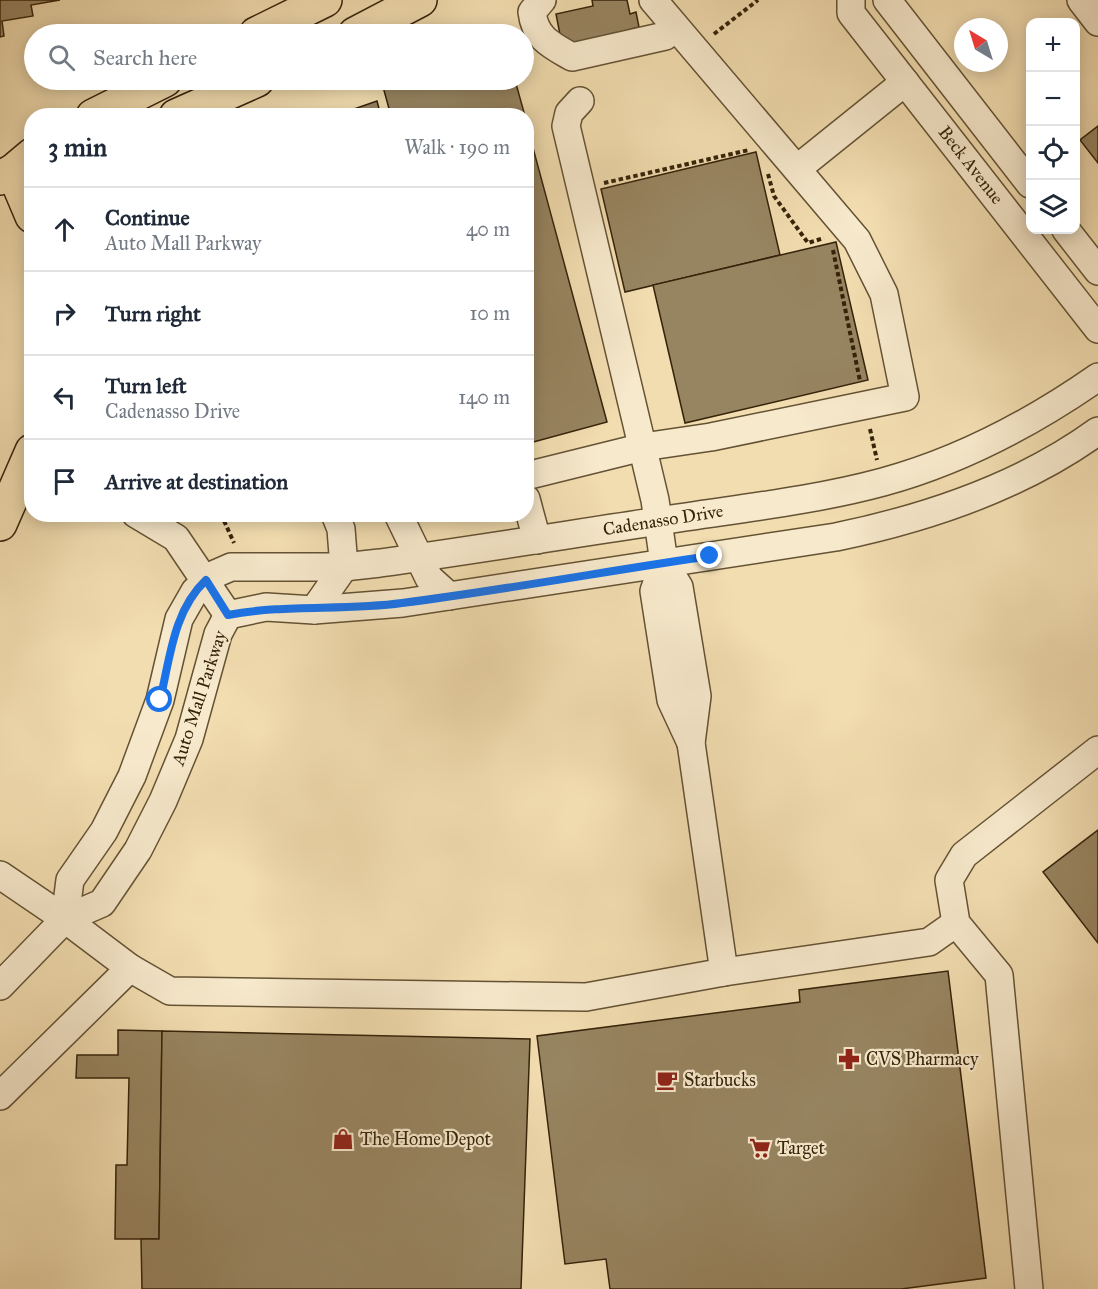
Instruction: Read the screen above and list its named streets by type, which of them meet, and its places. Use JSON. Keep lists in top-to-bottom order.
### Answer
{
  "streets": {
    "street": ["Beck Avenue", "Cadenasso Drive", "Auto Mall Parkway"]
  },
  "crossings": [
    ["Cadenasso Drive", "Auto Mall Parkway"]
  ],
  "places": {
    "pharmacy": ["CVS Pharmacy"],
    "cafe": ["Starbucks"],
    "shop": ["The Home Depot"],
    "supermarket": ["Target"]
  },
  "north": "top left",
  "page": {
    "map_buttons": ["+", "−"],
    "search": "Search here",
    "heading": ["3 min", "Walk · 190 m"],
    "list": [
      ["Continue", "Auto Mall Parkway", "40 m"],
      ["Turn right", "10 m"],
      ["Turn left", "Cadenasso Drive", "140 m"],
      "Arrive at destination"
    ]
  }
}
